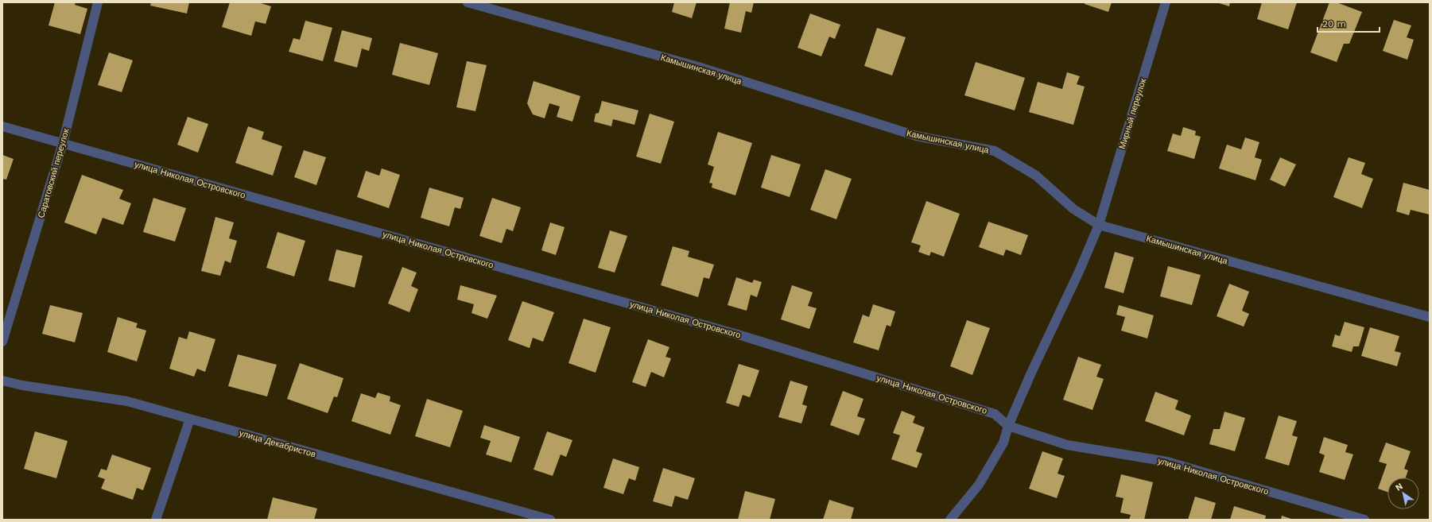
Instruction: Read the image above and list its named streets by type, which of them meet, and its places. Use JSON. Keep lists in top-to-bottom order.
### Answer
{
  "streets": {
    "street": [
      "Камышинская улица",
      "Мирный переулок",
      "Саратовский переулок",
      "улица Николая Островского",
      "улица Декабристов"
    ]
  },
  "crossings": [
    ["Камышинская улица", "Мирный переулок"],
    ["Мирный переулок", "улица Николая Островского"],
    ["Саратовский переулок", "улица Николая Островского"]
  ],
  "scale_bar": "20 m",
  "north": "top left"
}
